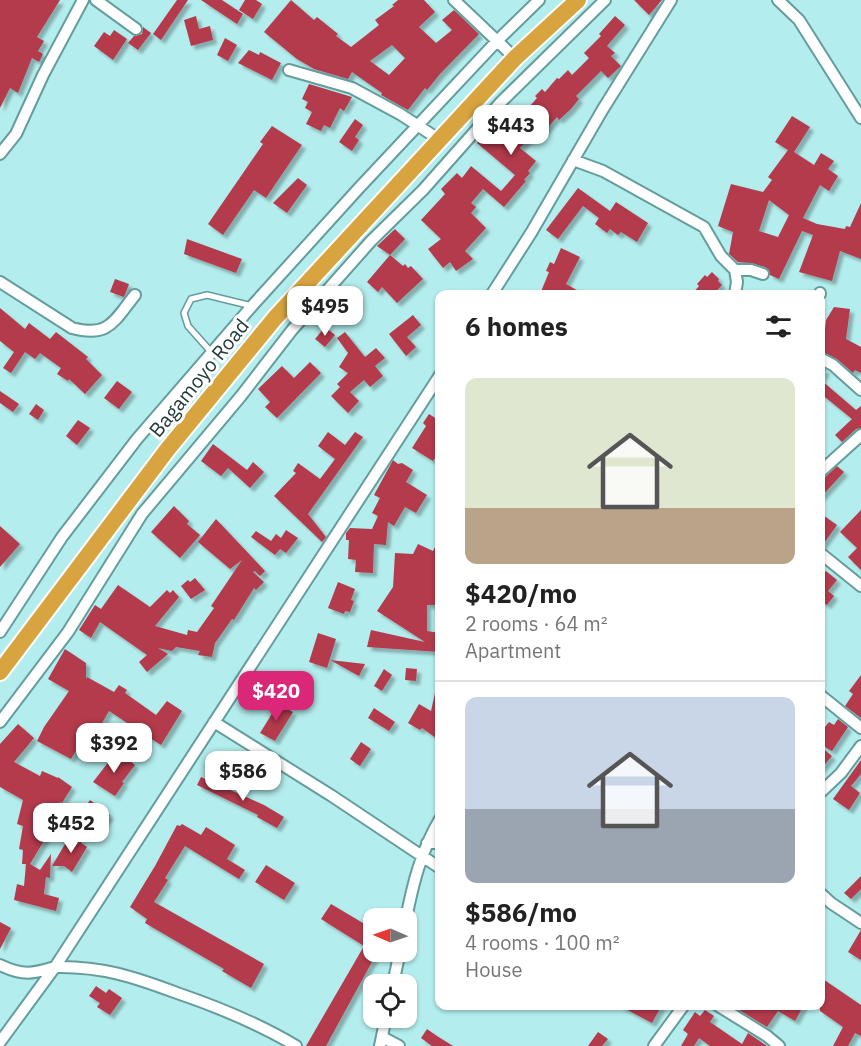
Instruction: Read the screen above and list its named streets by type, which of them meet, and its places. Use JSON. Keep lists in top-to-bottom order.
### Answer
{
  "streets": {
    "highway": ["Bagamoyo Road"]
  },
  "north": "left",
  "page": {
    "price": [
      "$443",
      "$495",
      "$420",
      "$392",
      "$586",
      "$452"
    ],
    "heading": "6 homes",
    "list": [
      {
        "name": "$420/mo",
        "note": "2 rooms · 64 m² · Apartment"
      },
      {
        "name": "$586/mo",
        "note": "4 rooms · 100 m² · House"
      }
    ]
  }
}
